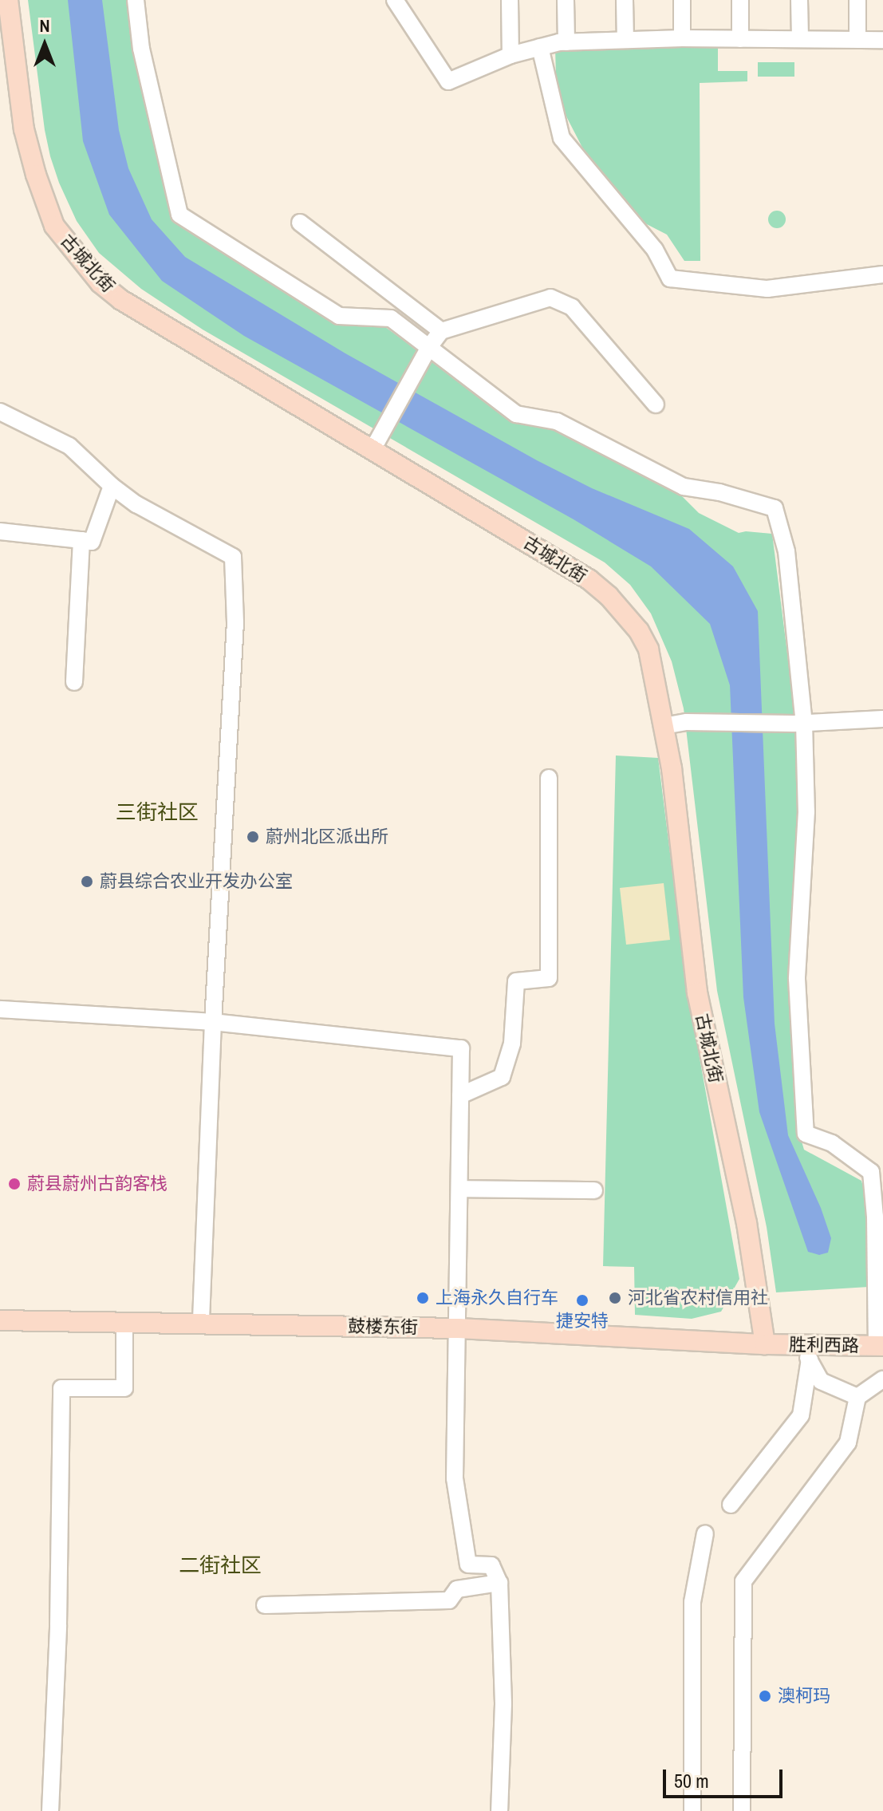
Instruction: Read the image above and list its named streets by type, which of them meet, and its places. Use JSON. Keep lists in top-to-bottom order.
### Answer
{
  "streets": {
    "main road": ["古城北街", "鼓楼东街", "胜利西路"]
  },
  "crossings": [
    ["古城北街", "鼓楼东街"],
    ["古城北街", "胜利西路"],
    ["鼓楼东街", "胜利西路"]
  ],
  "districts": ["三街社区", "二街社区"],
  "places": [
    "蔚州北区派出所",
    "蔚县综合农业开发办公室",
    "蔚县蔚州古韵客栈",
    "上海永久自行车",
    "河北省农村信用社",
    "捷安特",
    "澳柯玛"
  ],
  "scale_bar": "50 m",
  "north": "top"
}
